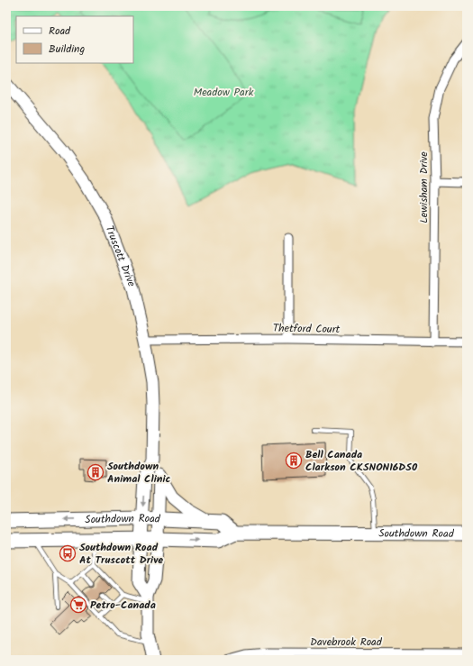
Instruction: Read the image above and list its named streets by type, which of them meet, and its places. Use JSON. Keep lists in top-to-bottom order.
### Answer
{
  "streets": {
    "main road": ["Southdown Road"],
    "street": [
      "Lewisham Drive",
      "Truscott Drive",
      "Thetford Court",
      "Davebrook Road"
    ]
  },
  "crossings": [
    ["Lewisham Drive", "Thetford Court"],
    ["Truscott Drive", "Thetford Court"],
    ["Truscott Drive", "Southdown Road"]
  ],
  "parks": ["Meadow Park"],
  "places": {
    "building": ["Bell Canada Clarkson CKSNON16DS0", "Southdown Animal Clinic"],
    "bus stop": ["Southdown Road At Truscott Drive"],
    "supermarket": ["Petro-Canada"]
  },
  "legend": ["Road", "Building"]
}
